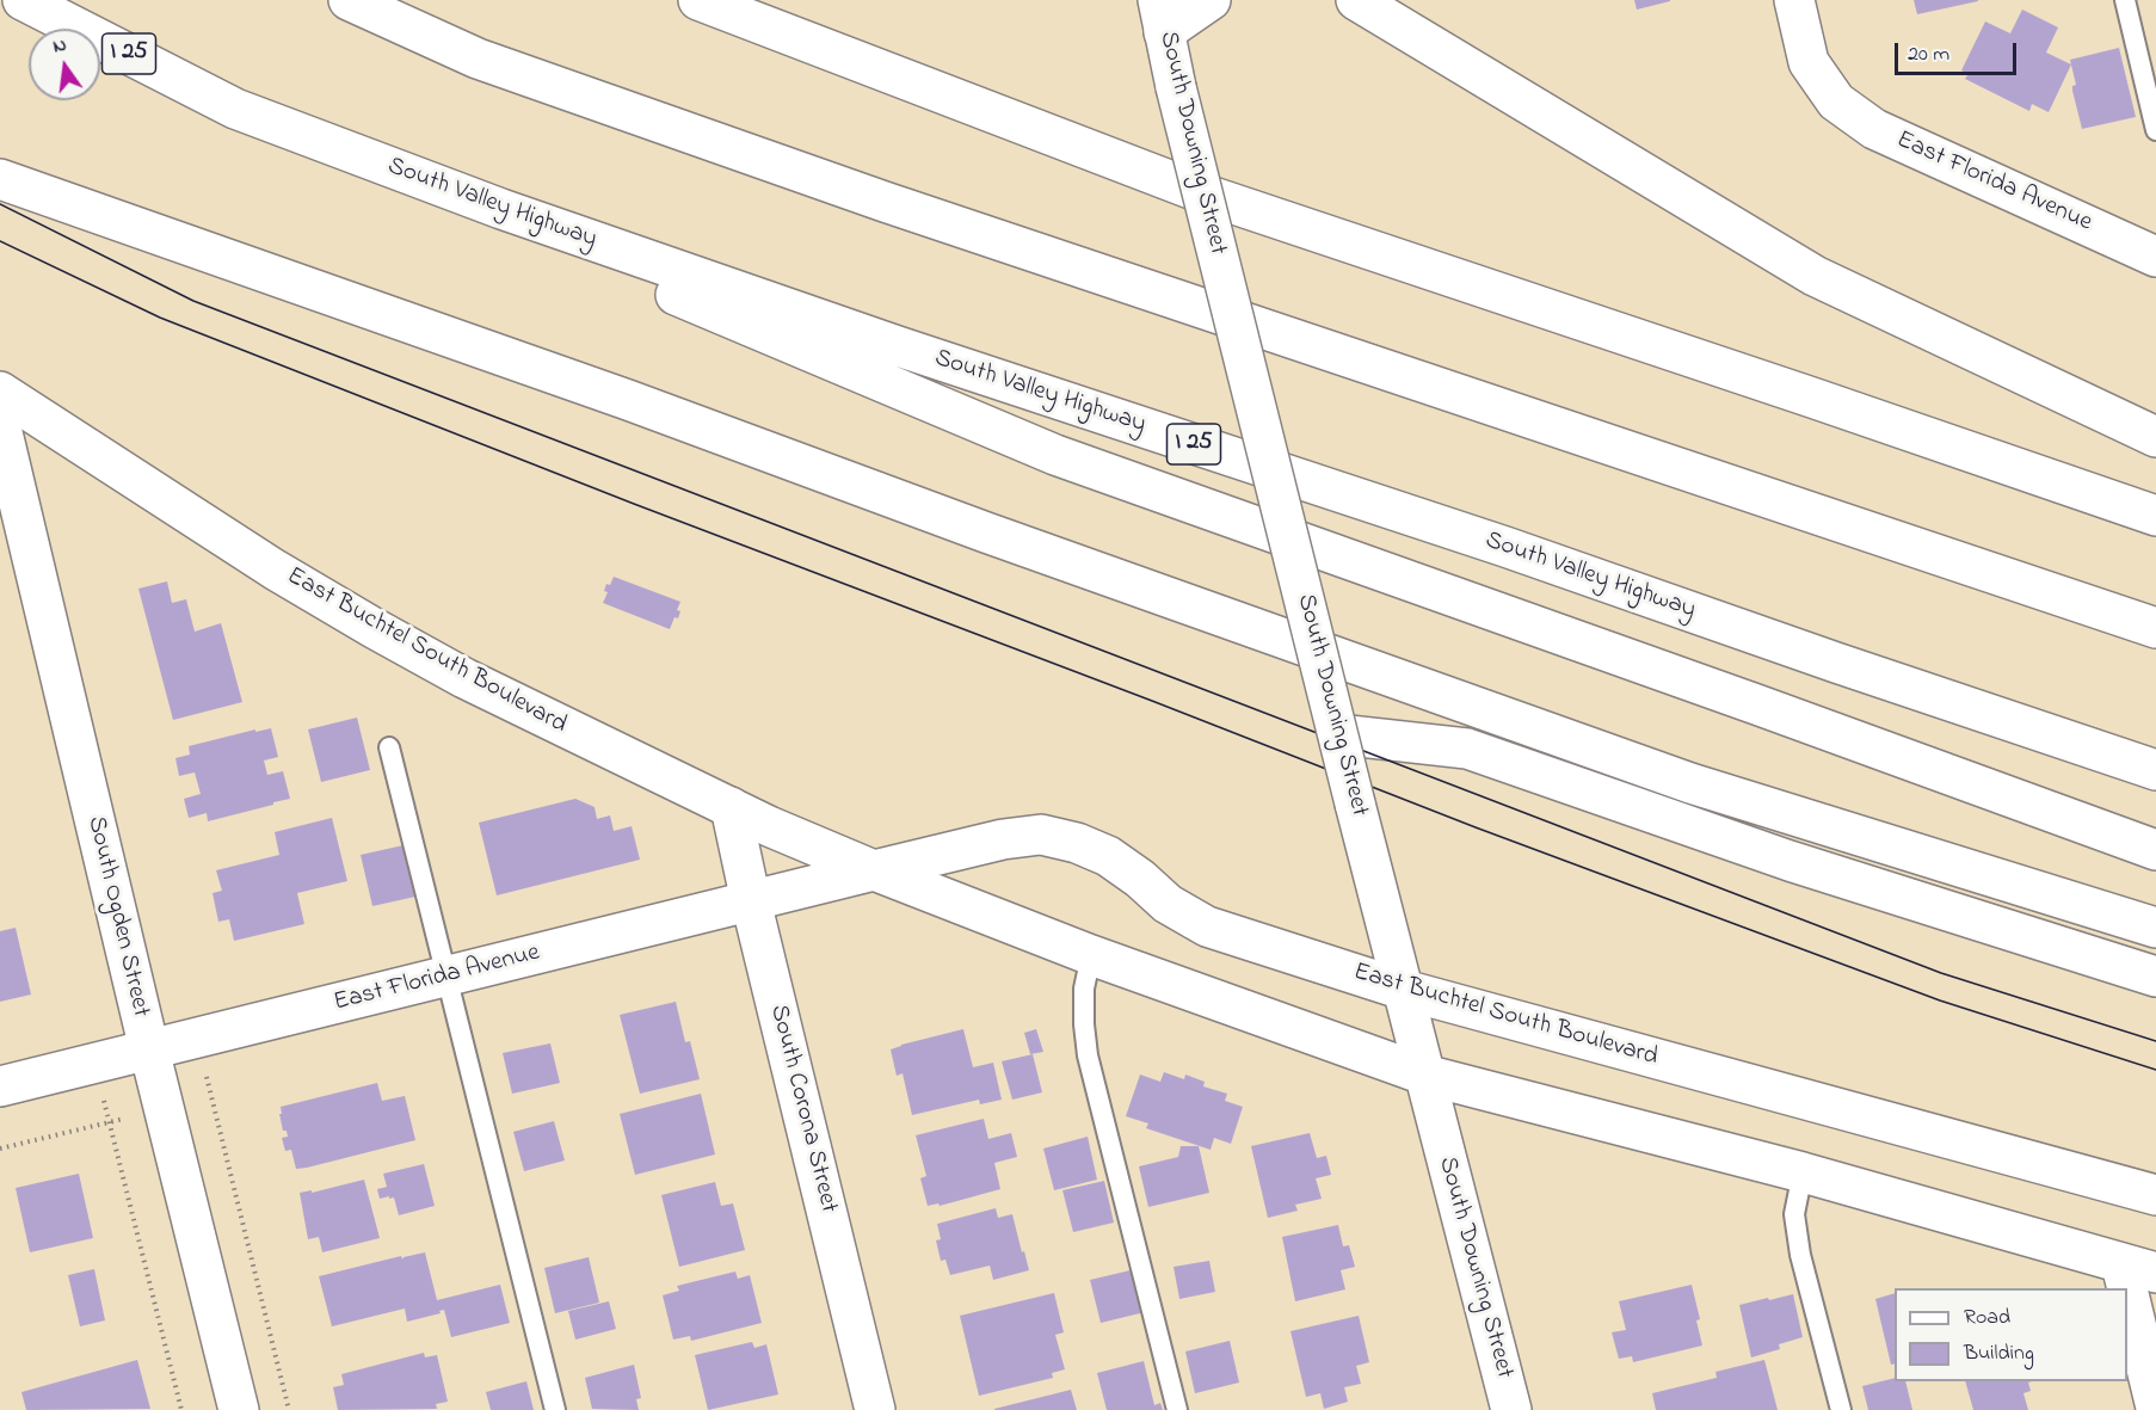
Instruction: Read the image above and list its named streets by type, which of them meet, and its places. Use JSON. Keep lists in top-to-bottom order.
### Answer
{
  "streets": {
    "main road": [
      "I 25",
      "South Downing Street",
      "East Florida Avenue",
      "South Valley Highway",
      "East Buchtel South Boulevard",
      "South Ogden Street",
      "South Corona Street"
    ]
  },
  "crossings": [
    ["South Downing Street", "East Buchtel South Boulevard"],
    ["East Florida Avenue", "East Buchtel South Boulevard"],
    ["East Florida Avenue", "South Ogden Street"],
    ["East Florida Avenue", "South Corona Street"],
    ["East Buchtel South Boulevard", "South Corona Street"]
  ],
  "legend": ["Road", "Building"],
  "scale_bar": "20 m",
  "north": "top"
}
